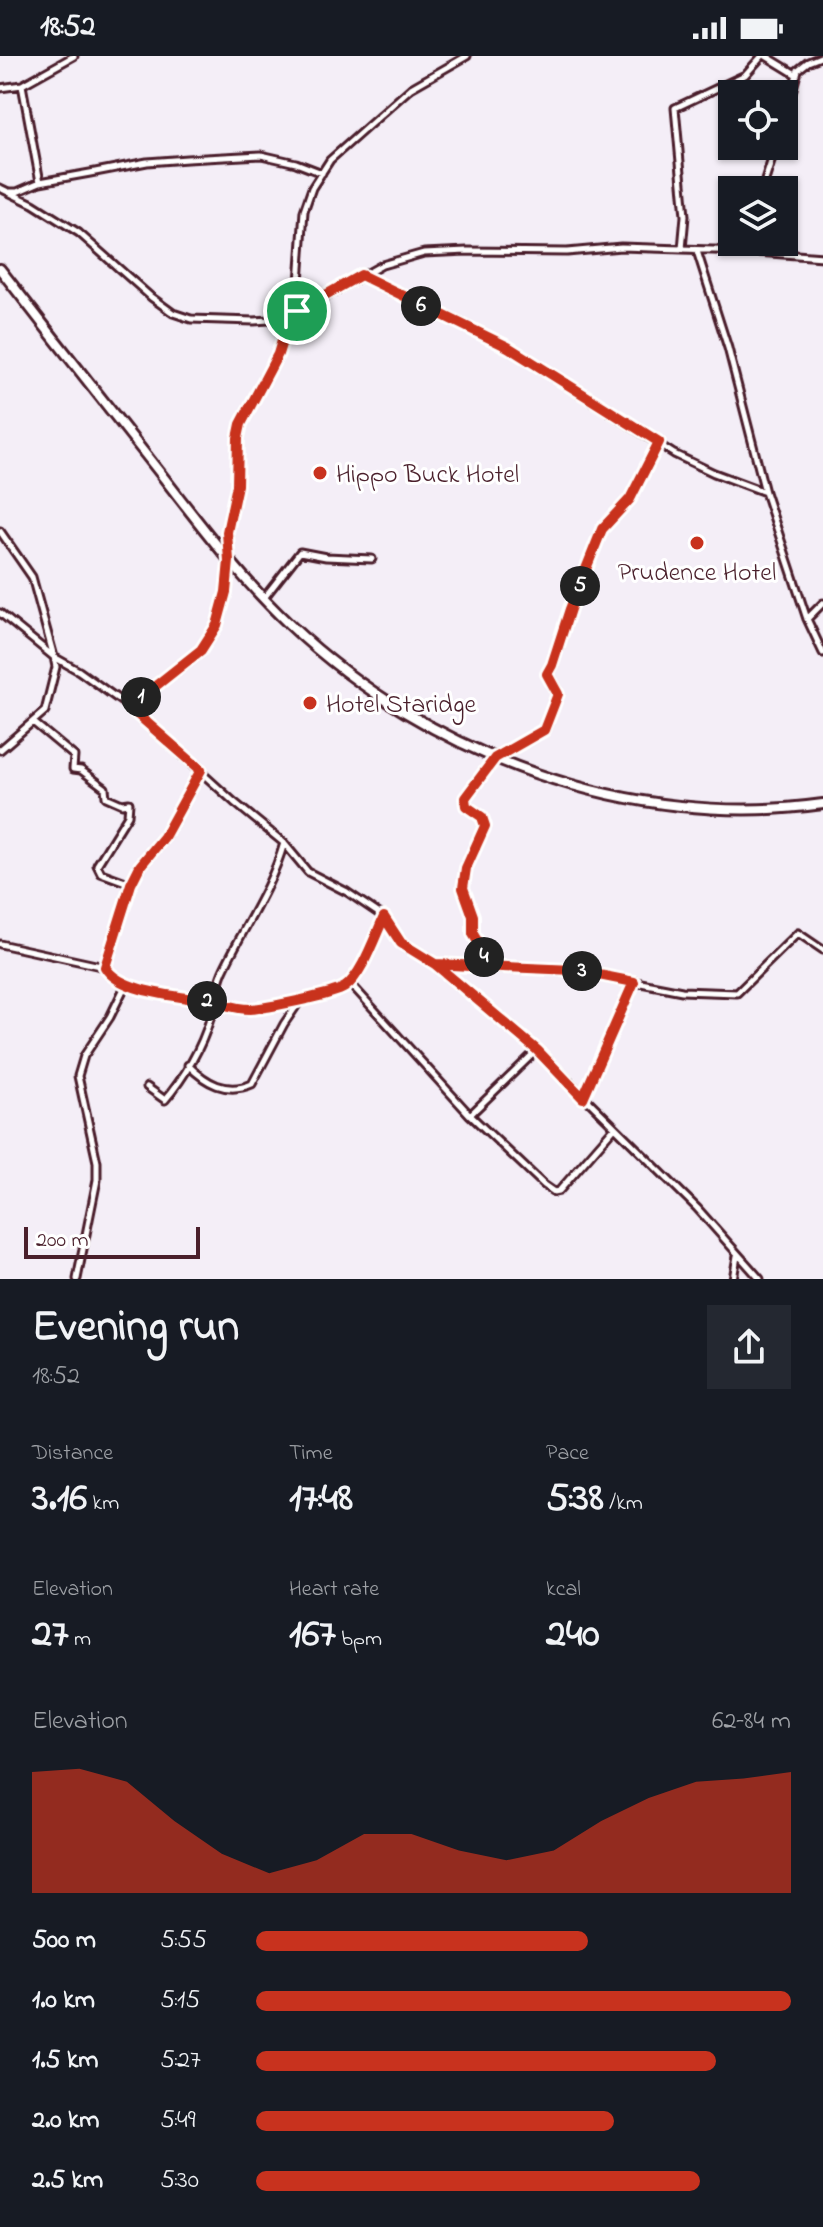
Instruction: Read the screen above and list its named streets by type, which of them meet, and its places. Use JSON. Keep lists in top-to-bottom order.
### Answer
{
  "places": ["Hippo Buck Hotel", "Prudence Hotel", "Hotel Staridge"],
  "scale_bar": "200 m",
  "page": {
    "status": "18:52",
    "pins": [
      "6",
      "5",
      "1",
      "4",
      "3",
      "2"
    ],
    "scale": "200 m",
    "heading": ["Evening run", "18:52"],
    "stats": [
      ["Distance", "3.16 km"],
      ["Time", "17:48"],
      ["Pace", "5:38 /km"],
      ["Elevation", "27 m"],
      ["Heart rate", "167 bpm"],
      ["kcal", "240"]
    ],
    "chart": ["Elevation", "62–84 m"],
    "list": [
      {
        "name": "500 m",
        "note": "5:55"
      },
      {
        "name": "1.0 km",
        "note": "5:15"
      },
      {
        "name": "1.5 km",
        "note": "5:27"
      },
      {
        "name": "2.0 km",
        "note": "5:49"
      },
      {
        "name": "2.5 km",
        "note": "5:30"
      }
    ]
  }
}
